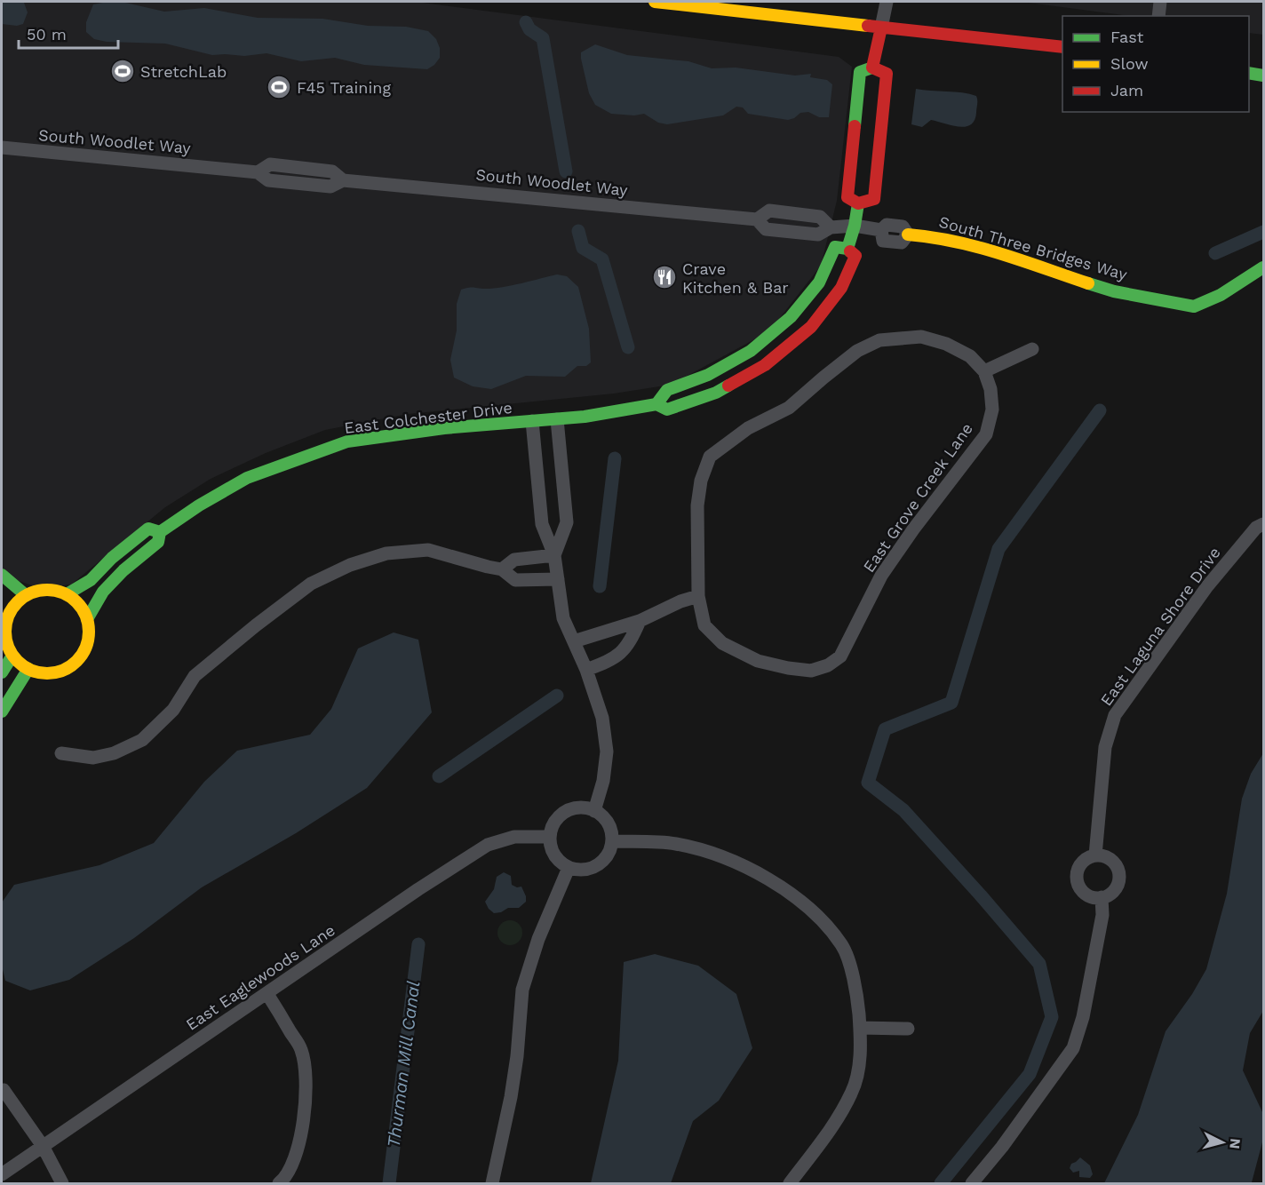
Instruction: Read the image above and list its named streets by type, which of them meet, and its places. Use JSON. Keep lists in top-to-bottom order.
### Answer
{
  "streets": {
    "main road": ["South Three Bridges Way", "East Colchester Drive"],
    "street": [
      "South Woodlet Way",
      "East Grove Creek Lane",
      "East Laguna Shore Drive",
      "East Eaglewoods Lane"
    ]
  },
  "crossings": [
    ["South Woodlet Way", "South Three Bridges Way"],
    ["South Woodlet Way", "East Colchester Drive"],
    ["South Three Bridges Way", "East Colchester Drive"]
  ],
  "water": ["Thurman Mill Canal"],
  "places": {
    "sports": ["StretchLab", "F45 Training"],
    "restaurant": ["Crave Kitchen & Bar"]
  },
  "legend": ["Fast", "Slow", "Jam"],
  "scale_bar": "50 m",
  "north": "right"
}
